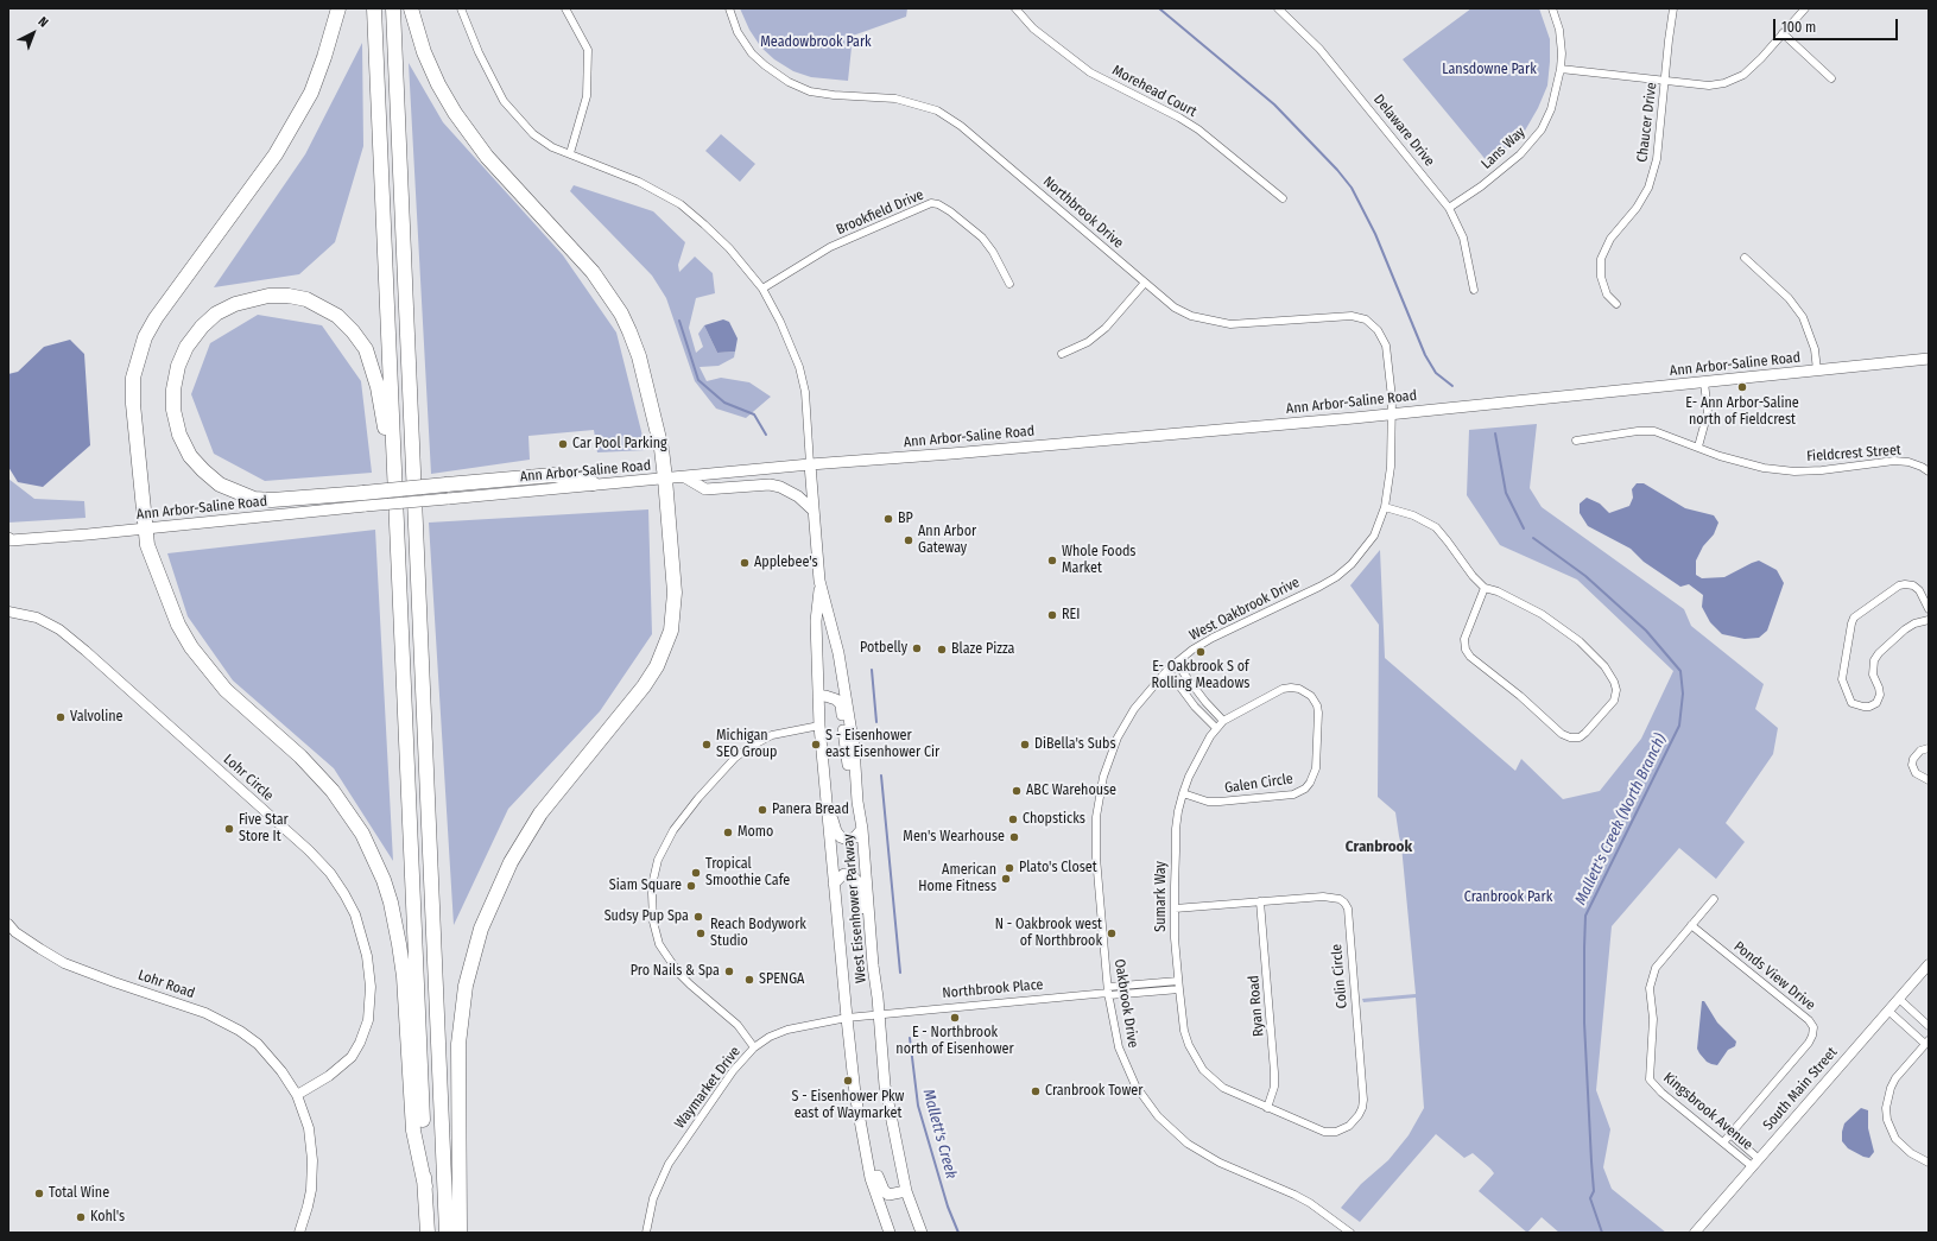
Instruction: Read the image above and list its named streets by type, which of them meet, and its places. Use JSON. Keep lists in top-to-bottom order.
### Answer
{
  "streets": {
    "main road": ["Ann Arbor-Saline Road", "West Eisenhower Parkway"],
    "street": [
      "Morehead Court",
      "Chaucer Drive",
      "Delaware Drive",
      "Lans Way",
      "Brookfield Drive",
      "Northbrook Drive",
      "Fieldcrest Street",
      "West Oakbrook Drive",
      "Lohr Circle",
      "Galen Circle",
      "Sumark Way",
      "Colin Circle",
      "Ponds View Drive",
      "Lohr Road",
      "Northbrook Place",
      "Oakbrook Drive",
      "Ryan Road",
      "Waymarket Drive",
      "South Main Street",
      "Kingsbrook Avenue"
    ]
  },
  "crossings": [
    ["Delaware Drive", "Lans Way"],
    ["Northbrook Drive", "Ann Arbor-Saline Road"],
    ["Northbrook Drive", "West Oakbrook Drive"],
    ["Ann Arbor-Saline Road", "West Oakbrook Drive"],
    ["Ann Arbor-Saline Road", "West Eisenhower Parkway"],
    ["West Oakbrook Drive", "Oakbrook Drive"],
    ["Lohr Circle", "Lohr Road"],
    ["Galen Circle", "Sumark Way"],
    ["Sumark Way", "Colin Circle"],
    ["Sumark Way", "Northbrook Place"],
    ["Sumark Way", "Ryan Road"],
    ["West Eisenhower Parkway", "Northbrook Place"],
    ["West Eisenhower Parkway", "Waymarket Drive"],
    ["Colin Circle", "Ryan Road"],
    ["Ponds View Drive", "Kingsbrook Avenue"],
    ["Northbrook Place", "Oakbrook Drive"],
    ["Northbrook Place", "Waymarket Drive"],
    ["South Main Street", "Kingsbrook Avenue"]
  ],
  "districts": ["Cranbrook"],
  "water": ["Mallett's Creek (North Branch)", "Mallett's Creek"],
  "parks": ["Meadowbrook Park", "Lansdowne Park", "Cranbrook Park"],
  "places": [
    "E- Ann Arbor-Saline north of Fieldcrest",
    "Car Pool Parking",
    "BP",
    "Ann Arbor Gateway",
    "Whole Foods Market",
    "Applebee's",
    "REI",
    "Potbelly",
    "Blaze Pizza",
    "E- Oakbrook S of Rolling Meadows",
    "Valvoline",
    "Michigan SEO Group",
    "S - Eisenhower east Eisenhower Cir",
    "DiBella's Subs",
    "ABC Warehouse",
    "Panera Bread",
    "Chopsticks",
    "Five Star Store It",
    "Momo",
    "Men's Wearhouse",
    "Plato's Closet",
    "Tropical Smoothie Cafe",
    "American Home Fitness",
    "Siam Square",
    "Sudsy Pup Spa",
    "Reach Bodywork Studio",
    "N - Oakbrook west of Northbrook",
    "Pro Nails & Spa",
    "SPENGA",
    "E - Northbrook north of Eisenhower",
    "S - Eisenhower Pkw east of Waymarket",
    "Cranbrook Tower",
    "Total Wine",
    "Kohl's"
  ],
  "scale_bar": "100 m",
  "north": "top right"
}
